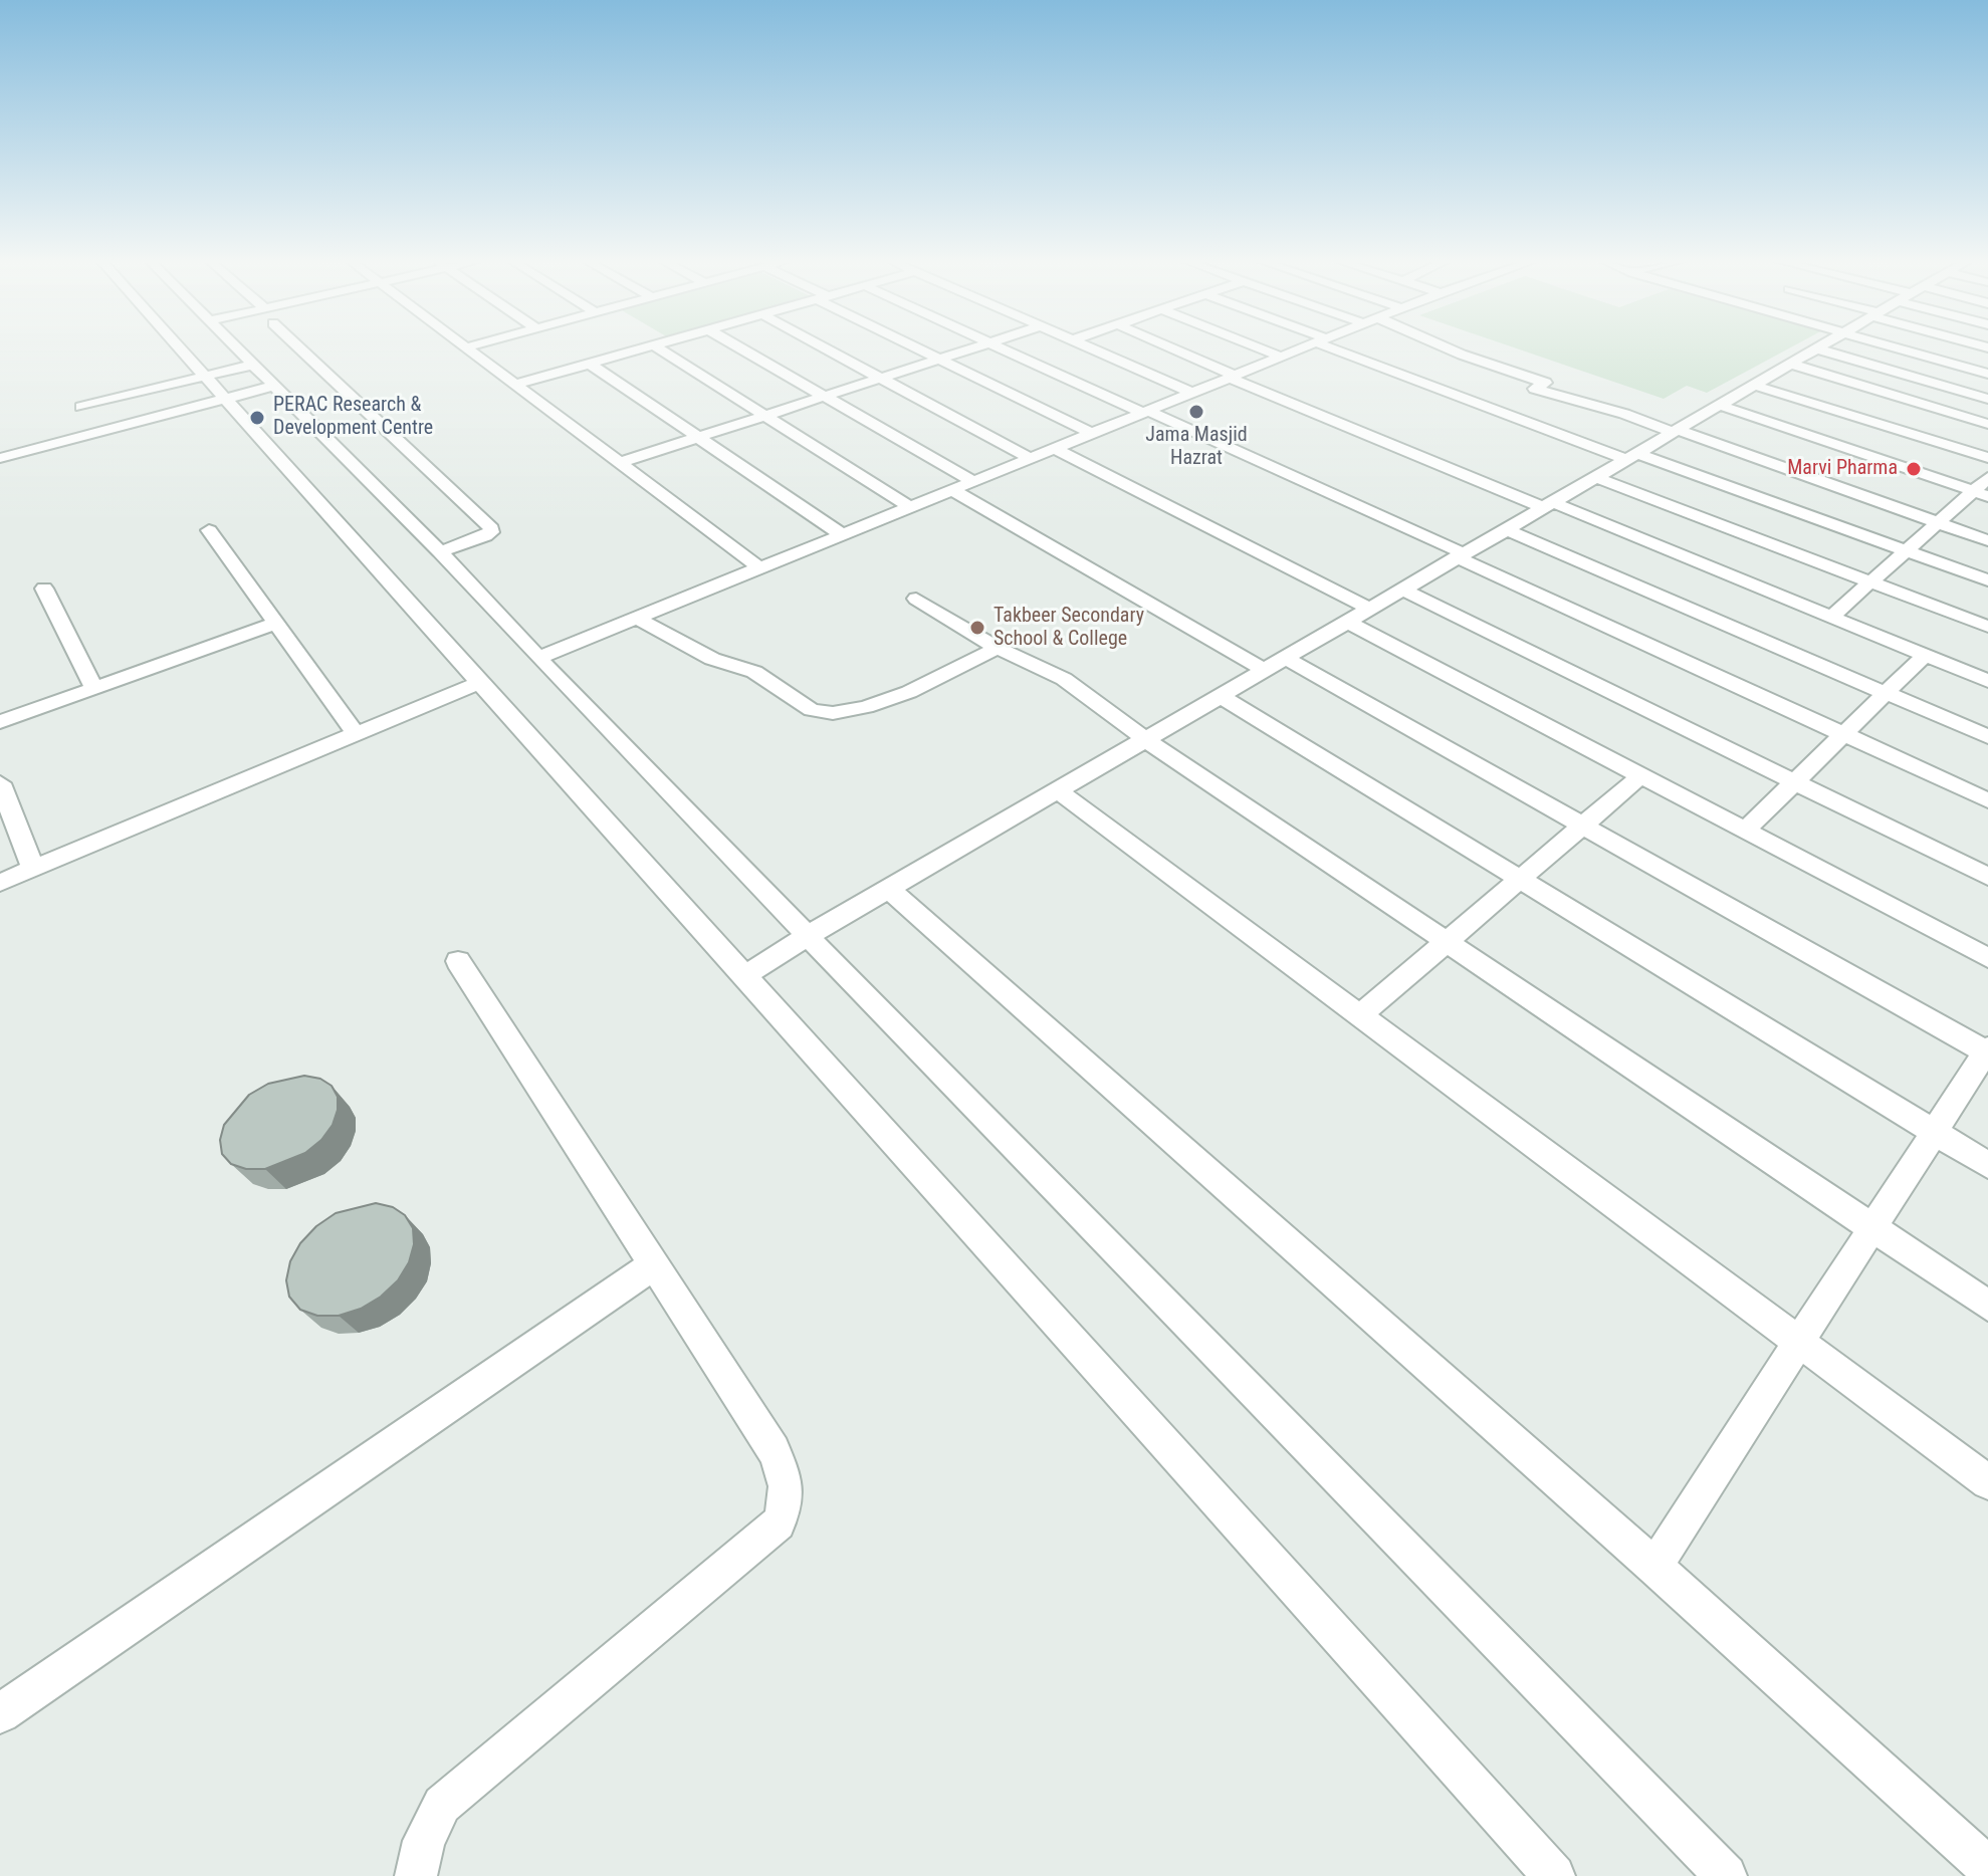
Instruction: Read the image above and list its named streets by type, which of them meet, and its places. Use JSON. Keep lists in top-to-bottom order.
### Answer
{
  "places": [
    "Jama Masjid Hazrat",
    "PERAC Research & Development Centre",
    "Marvi Pharma",
    "Takbeer Secondary School & College"
  ]
}
